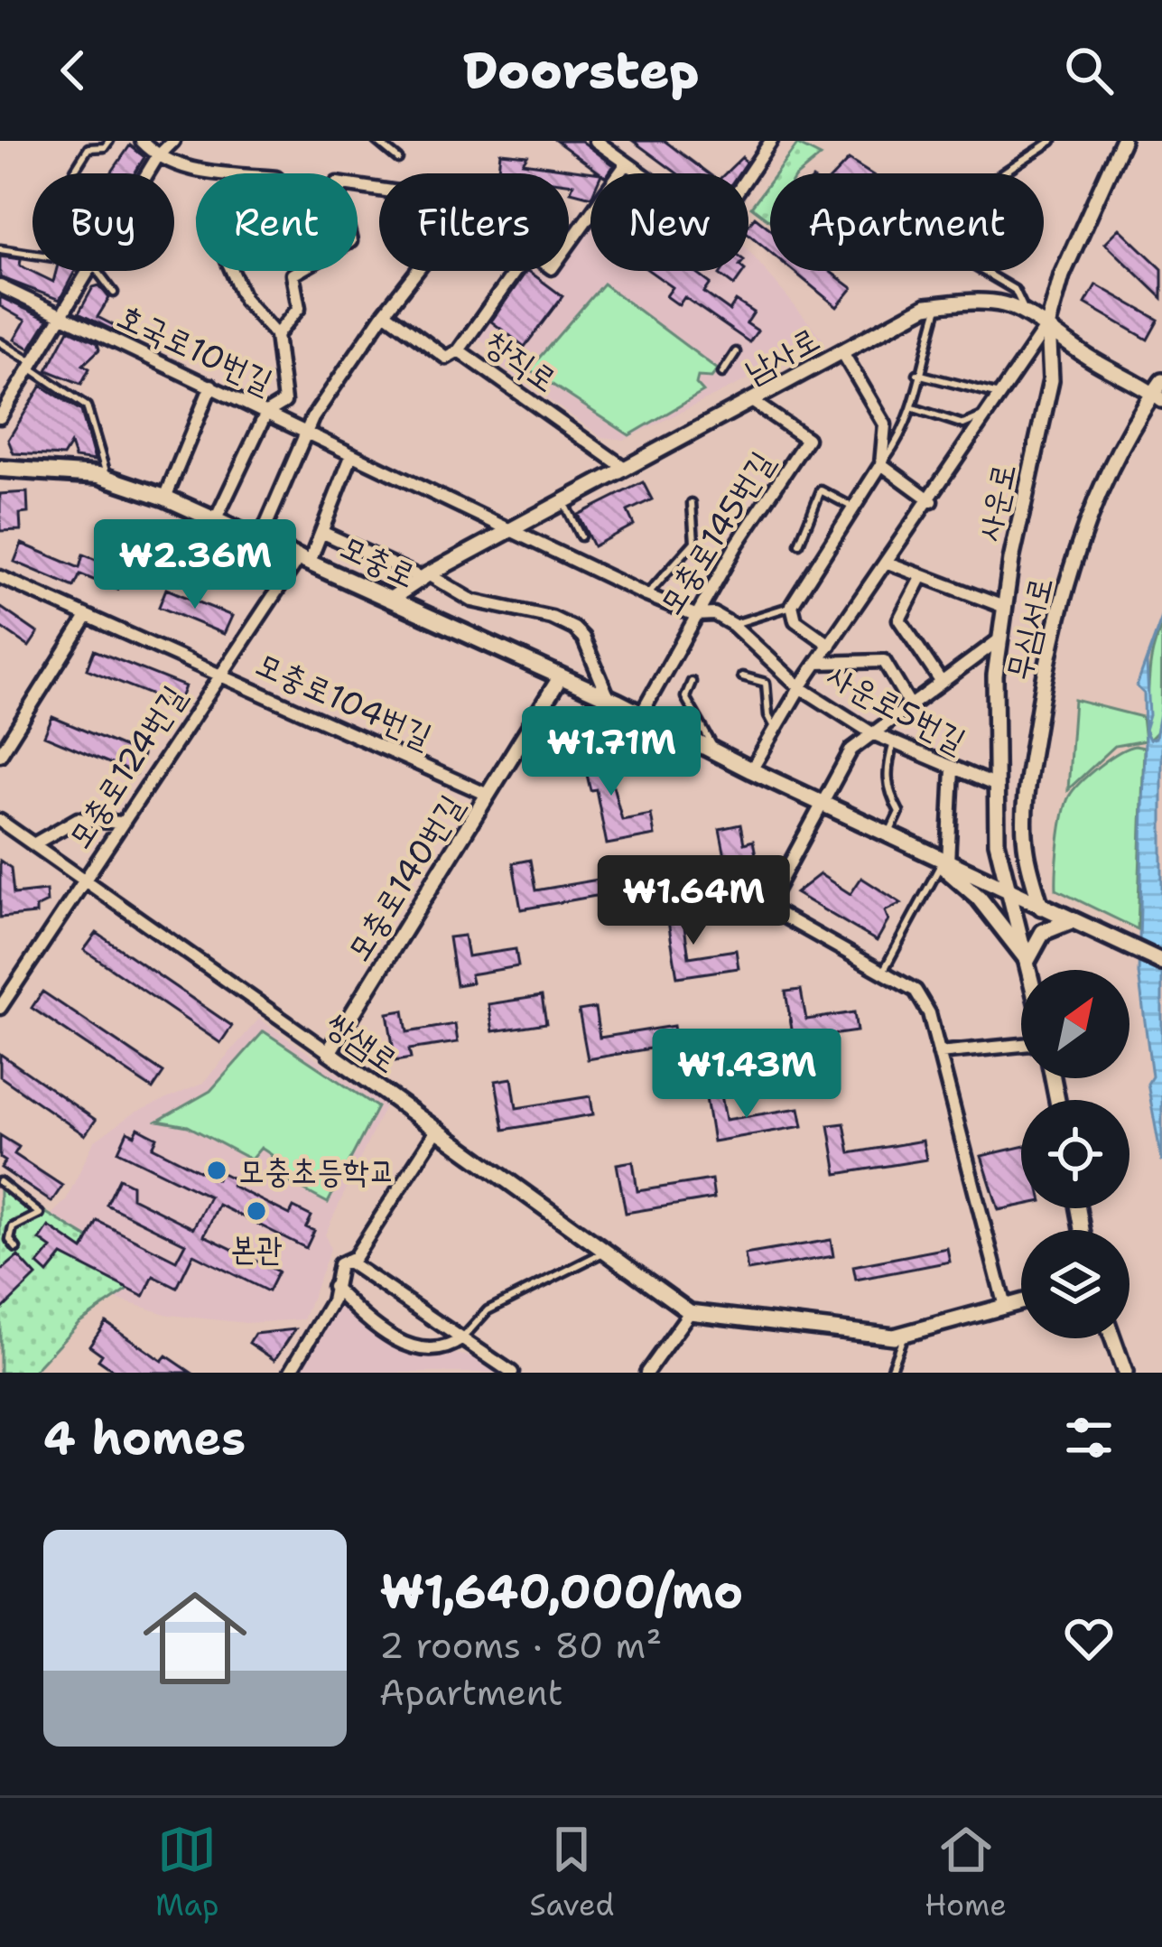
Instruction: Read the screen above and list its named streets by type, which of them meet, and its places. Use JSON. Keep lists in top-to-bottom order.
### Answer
{
  "streets": {
    "main road": ["모충로"],
    "street": [
      "호국로10번길",
      "남사로",
      "창직로",
      "사운로",
      "모충로145번길",
      "무심서로",
      "모충로104번길",
      "사운로5번길",
      "모충로124번길",
      "모충로140번길",
      "쌍샘로"
    ]
  },
  "crossings": [
    ["호국로10번길", "남사로"],
    ["호국로10번길", "사운로5번길"],
    ["호국로10번길", "모충로124번길"],
    ["남사로", "창직로"],
    ["남사로", "사운로"],
    ["남사로", "모충로145번길"],
    ["남사로", "모충로"],
    ["남사로", "무심서로"],
    ["남사로", "사운로5번길"],
    ["사운로", "사운로5번길"],
    ["모충로145번길", "모충로"],
    ["모충로145번길", "사운로5번길"],
    ["모충로", "모충로124번길"],
    ["모충로", "모충로140번길"],
    ["모충로104번길", "모충로124번길"],
    ["모충로104번길", "모충로140번길"],
    ["모충로124번길", "쌍샘로"],
    ["모충로140번길", "쌍샘로"]
  ],
  "places": ["모충초등학교", "본관"],
  "north": "top right",
  "page": {
    "header": "Doorstep",
    "chip": [
      "Buy",
      "Rent",
      "Filters",
      "New",
      "Apartment"
    ],
    "price": [
      "₩2.36M",
      "₩1.71M",
      "₩1.64M",
      "₩1.43M"
    ],
    "heading": "4 homes",
    "list": [
      {
        "name": "₩1,640,000/mo",
        "note": "2 rooms · 80 m² · Apartment"
      }
    ],
    "tabs": ["Map", "Saved", "Home"]
  }
}
